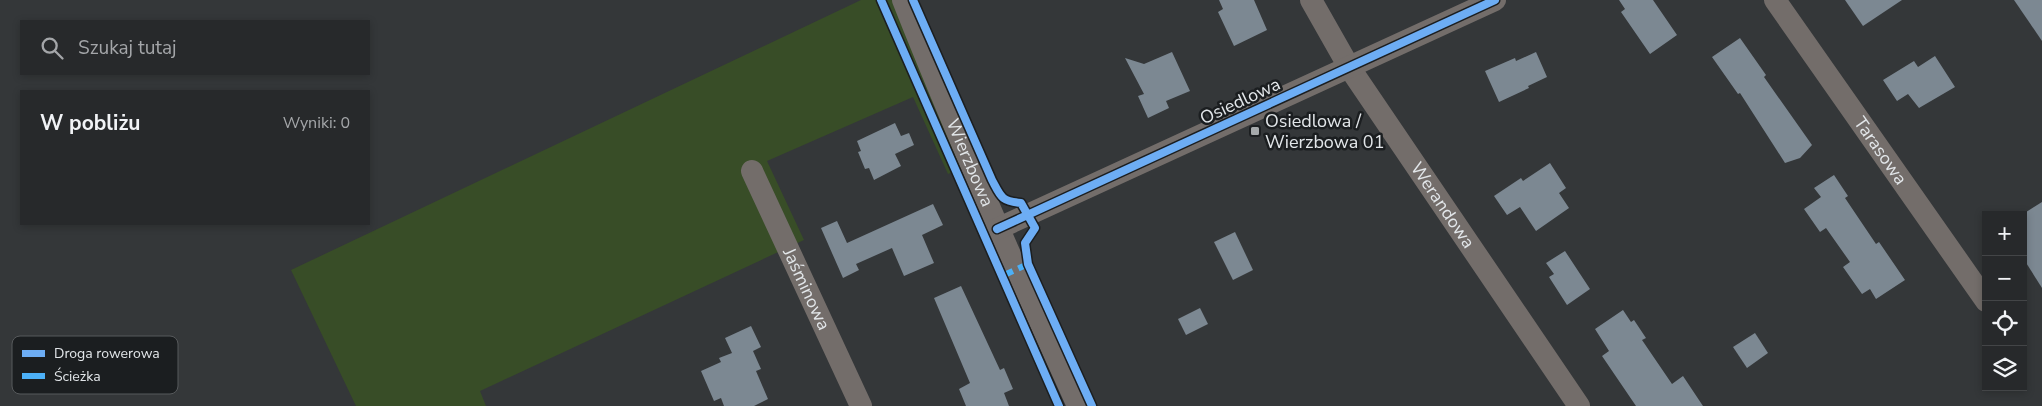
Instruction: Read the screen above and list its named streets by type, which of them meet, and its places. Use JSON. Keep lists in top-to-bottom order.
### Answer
{
  "streets": {
    "street": [
      "Osiedlowa",
      "Tarasowa",
      "Wierzbowa",
      "Werandowa",
      "Jaśminowa"
    ]
  },
  "crossings": [
    ["Osiedlowa", "Wierzbowa"],
    ["Osiedlowa", "Werandowa"]
  ],
  "places": {
    "transit": ["Osiedlowa / Wierzbowa 01"]
  },
  "legend": ["Droga rowerowa", "Ścieżka"],
  "page": {
    "search": "Szukaj tutaj",
    "heading": ["W pobliżu", "Wyniki: 0"],
    "map_buttons": ["+", "−"]
  }
}
